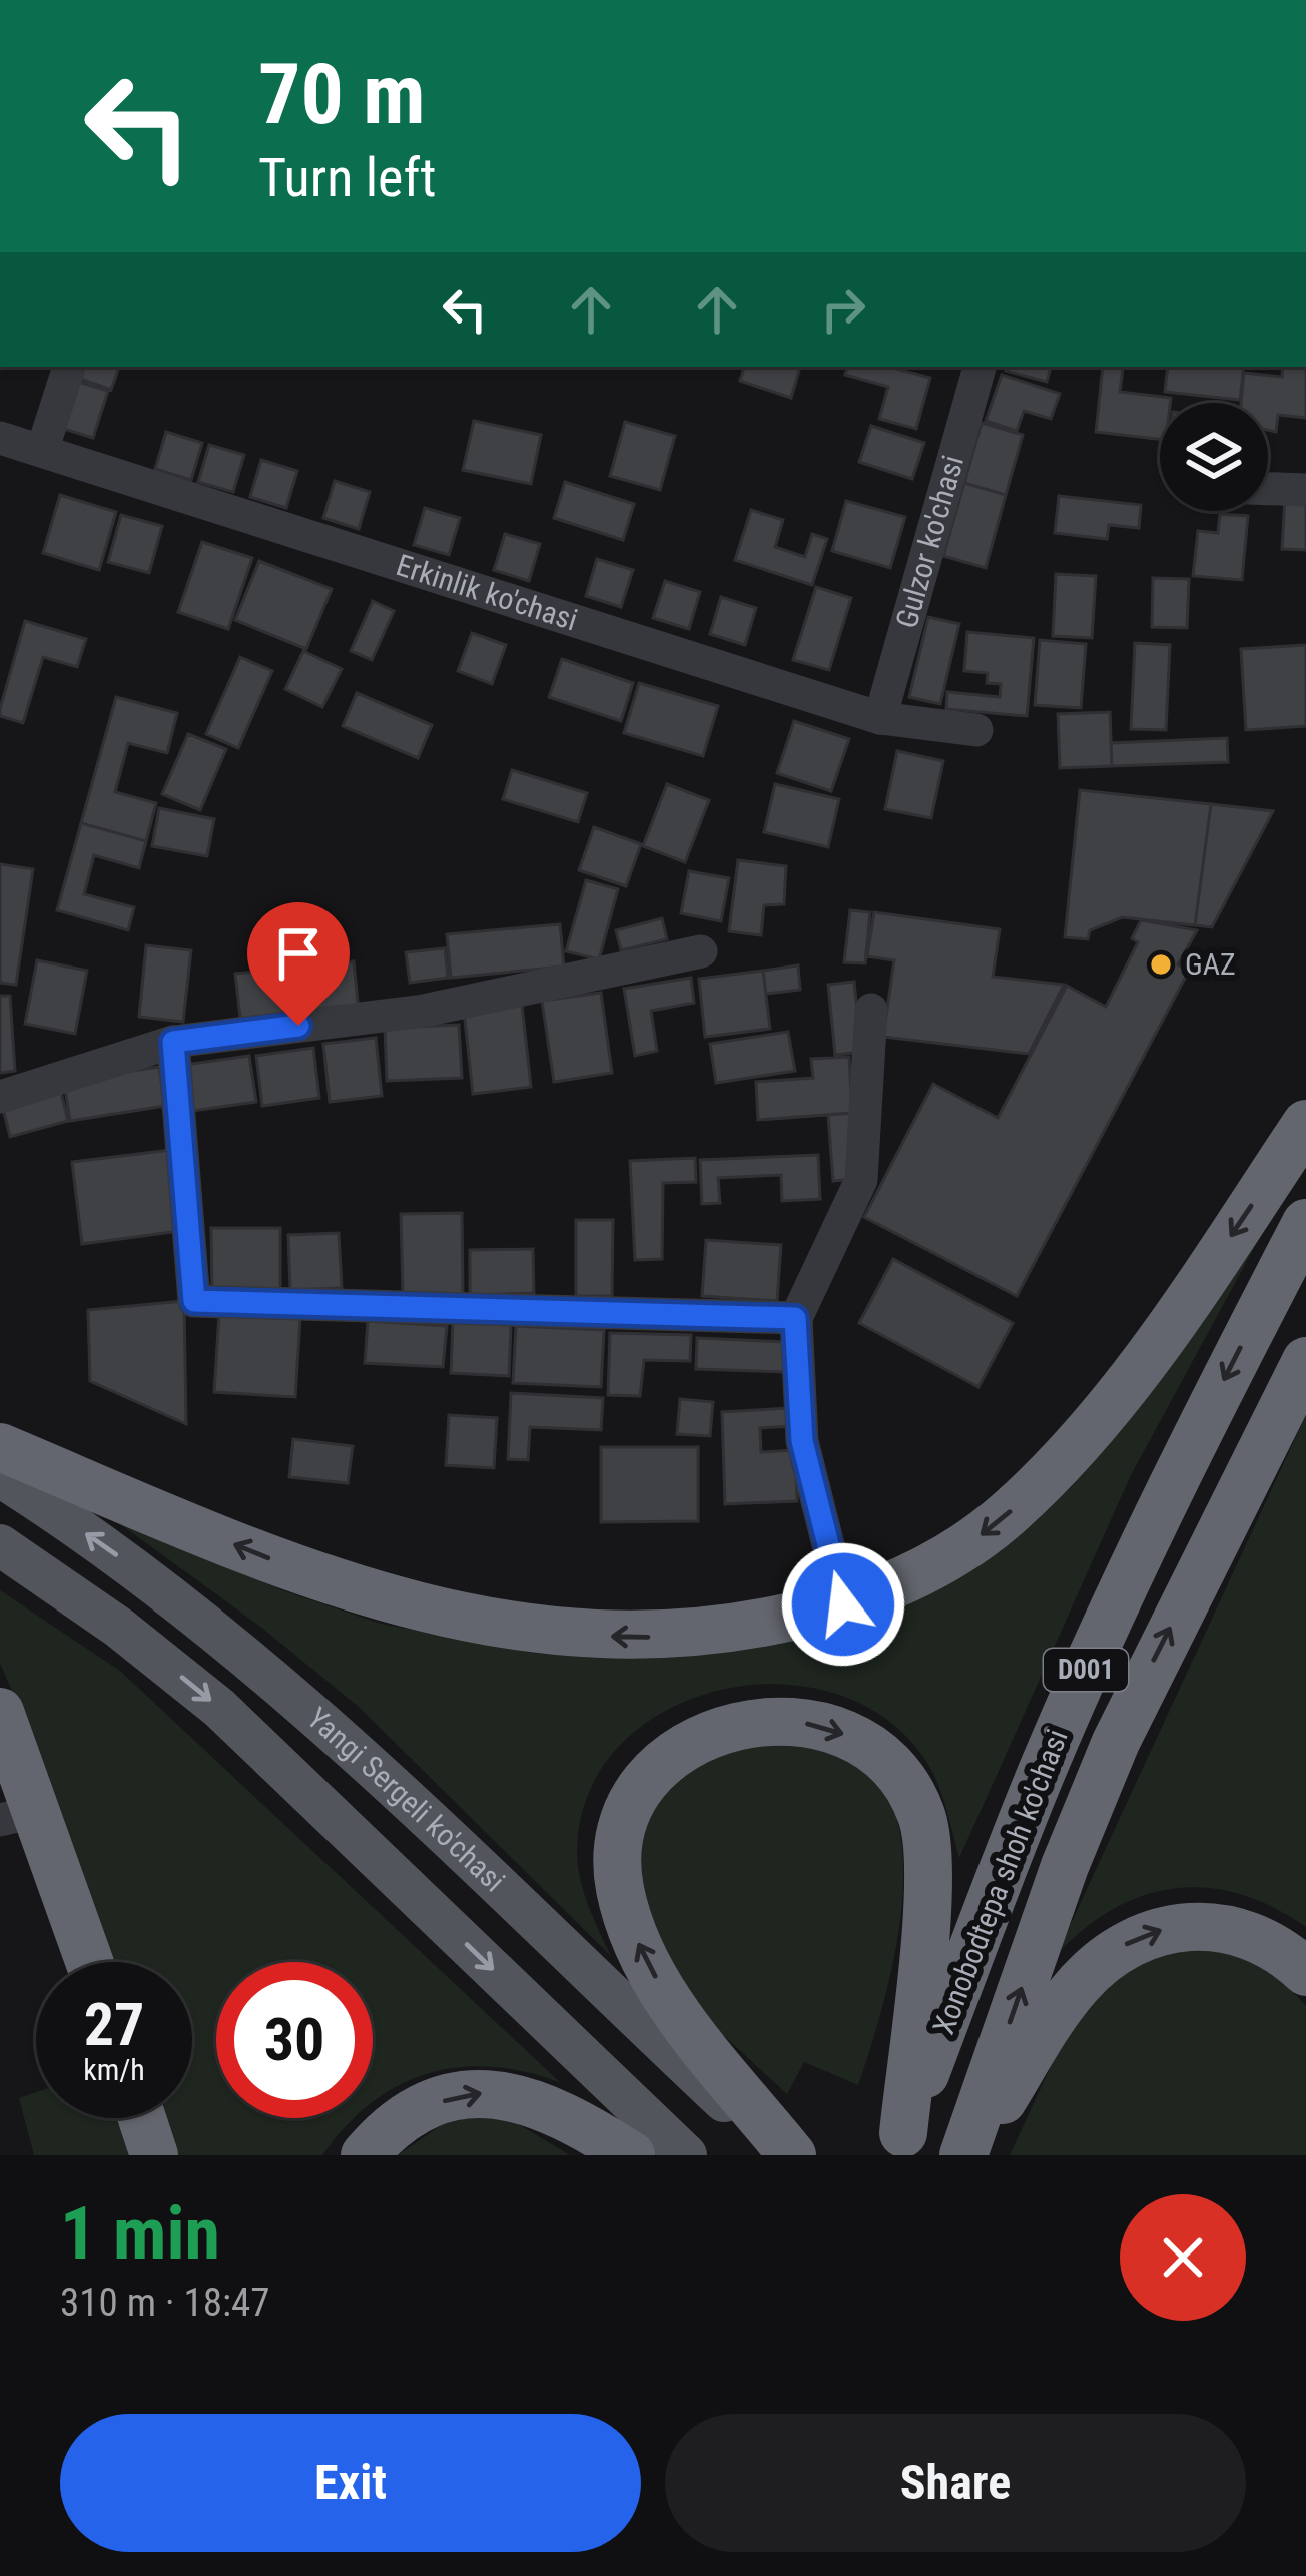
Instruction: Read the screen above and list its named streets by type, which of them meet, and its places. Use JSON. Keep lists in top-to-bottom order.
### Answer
{
  "streets": {
    "highway": ["D001", "Xonobodtepa shoh ko'chasi"],
    "main road": ["Yangi Sergeli ko'chasi"],
    "street": ["Gulzor ko'chasi", "Erkinlik ko'chasi"]
  },
  "crossings": [
    ["Gulzor ko'chasi", "Erkinlik ko'chasi"]
  ],
  "places": ["GAZ"],
  "page": {
    "turn": ["70 m", "Turn left"],
    "speed": "27 km/h",
    "limit": "30",
    "heading": ["1 min", "310 m · 18:47"],
    "buttons": ["Exit", "Share"]
  }
}
